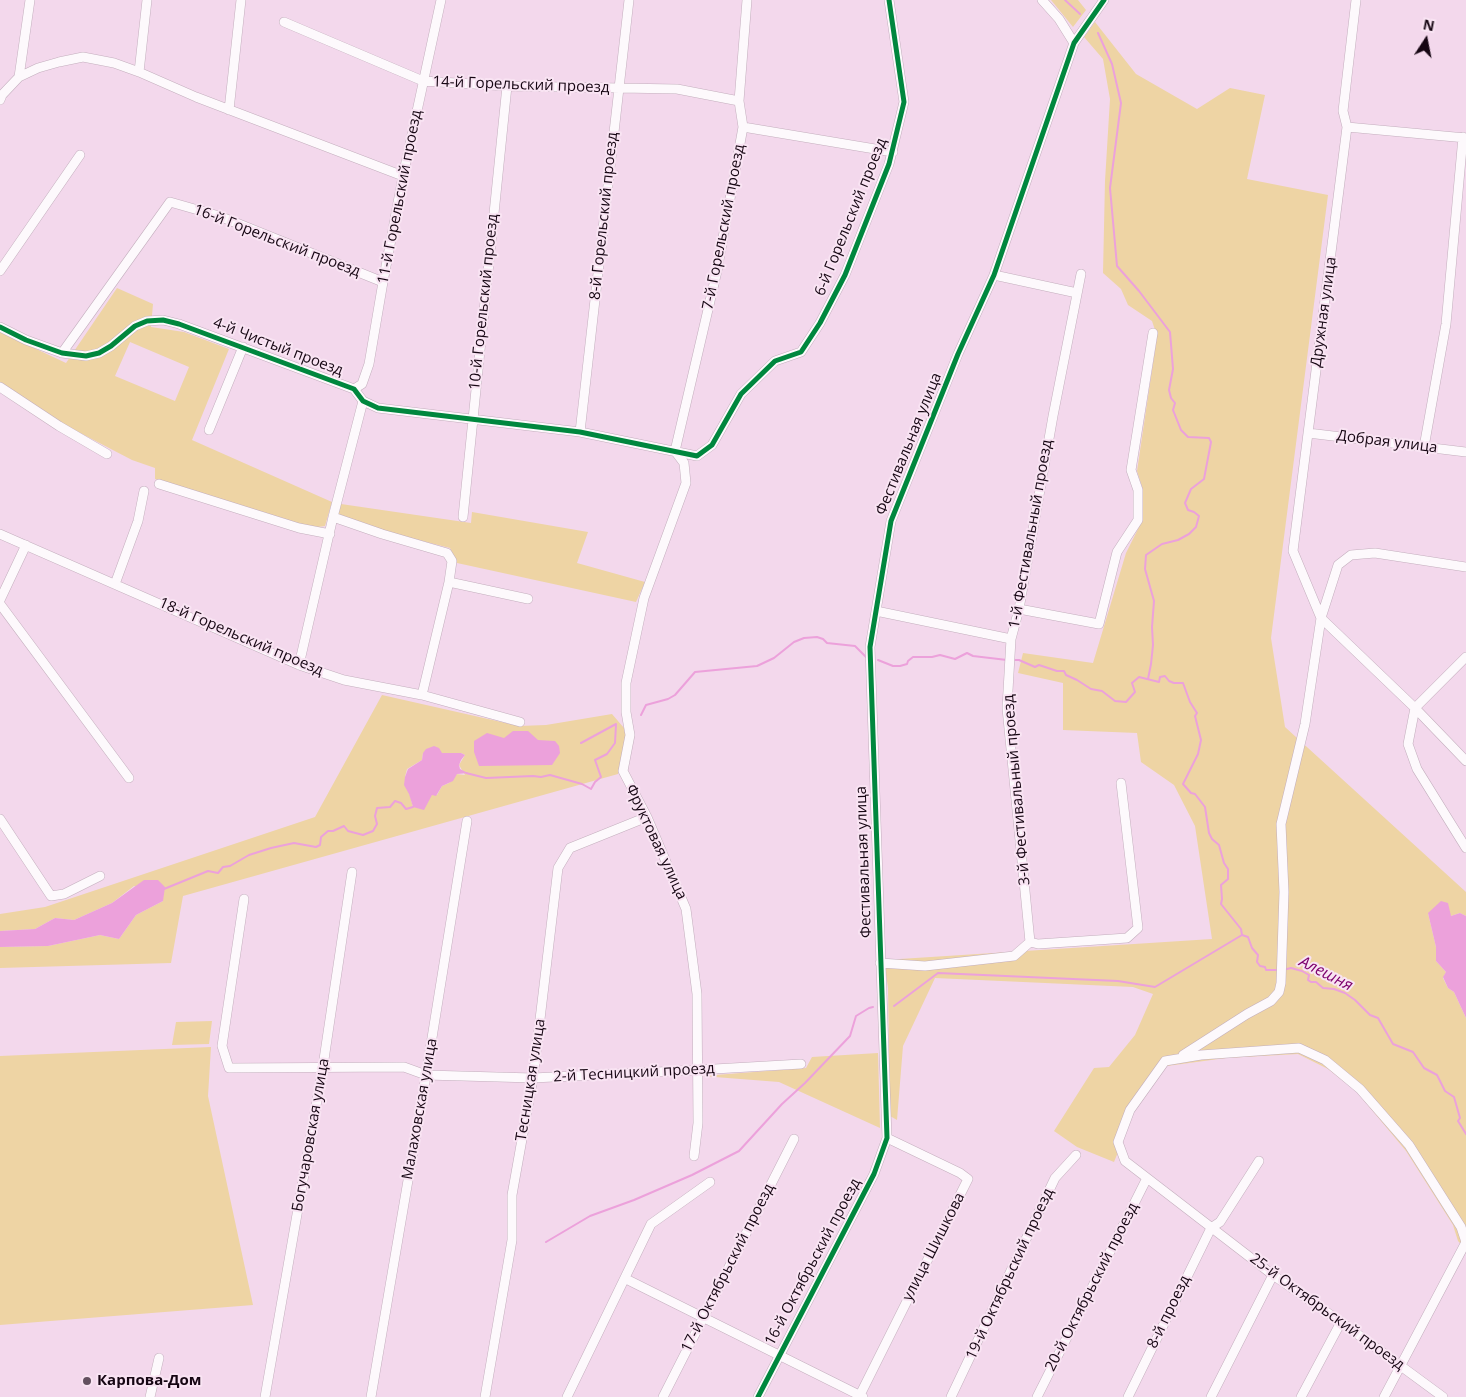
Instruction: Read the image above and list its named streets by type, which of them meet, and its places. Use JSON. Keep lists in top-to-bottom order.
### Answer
{
  "streets": {
    "street": [
      "14-й Горельский проезд",
      "11-й Горельский проезд",
      "8-й Горельский проезд",
      "6-й Горельский проезд",
      "7-й Горельский проезд",
      "16-й Горельский проезд",
      "10-й Горельский проезд",
      "Дружная улица",
      "4-й Чистый проезд",
      "Добрая улица",
      "Фестивальная улица",
      "1-й Фестивальный проезд",
      "18-й Горельский проезд",
      "3-й Фестивальный проезд",
      "Фруктовая улица",
      "2-й Тесницкий проезд",
      "Тесницкая улица",
      "Малаховская улица",
      "Богучаровская улица",
      "улица Шишкова",
      "16-й Октябрьский проезд",
      "17-й Октябрьский проезд",
      "19-й Октябрьский проезд",
      "20-й Октябрьский проезд",
      "8-й проезд",
      "25-й Октябрьский проезд"
    ]
  },
  "crossings": [
    ["14-й Горельский проезд", "11-й Горельский проезд"],
    ["14-й Горельский проезд", "8-й Горельский проезд"],
    ["14-й Горельский проезд", "7-й Горельский проезд"],
    ["14-й Горельский проезд", "10-й Горельский проезд"],
    ["11-й Горельский проезд", "16-й Горельский проезд"],
    ["11-й Горельский проезд", "4-й Чистый проезд"],
    ["8-й Горельский проезд", "4-й Чистый проезд"],
    ["6-й Горельский проезд", "7-й Горельский проезд"],
    ["6-й Горельский проезд", "4-й Чистый проезд"],
    ["6-й Горельский проезд", "Фруктовая улица"],
    ["7-й Горельский проезд", "4-й Чистый проезд"],
    ["7-й Горельский проезд", "Фруктовая улица"],
    ["16-й Горельский проезд", "4-й Чистый проезд"],
    ["10-й Горельский проезд", "4-й Чистый проезд"],
    ["Дружная улица", "Добрая улица"],
    ["4-й Чистый проезд", "Фруктовая улица"],
    ["Фестивальная улица", "1-й Фестивальный проезд"],
    ["Фестивальная улица", "улица Шишкова"],
    ["Фестивальная улица", "16-й Октябрьский проезд"],
    ["1-й Фестивальный проезд", "3-й Фестивальный проезд"],
    ["Фруктовая улица", "2-й Тесницкий проезд"],
    ["Фруктовая улица", "Тесницкая улица"],
    ["2-й Тесницкий проезд", "Тесницкая улица"],
    ["2-й Тесницкий проезд", "Малаховская улица"],
    ["2-й Тесницкий проезд", "Богучаровская улица"],
    ["улица Шишкова", "16-й Октябрьский проезд"],
    ["20-й Октябрьский проезд", "25-й Октябрьский проезд"],
    ["8-й проезд", "25-й Октябрьский проезд"]
  ],
  "water": ["Алешня"],
  "places": ["Карпова-Дом"],
  "north": "top"
}
